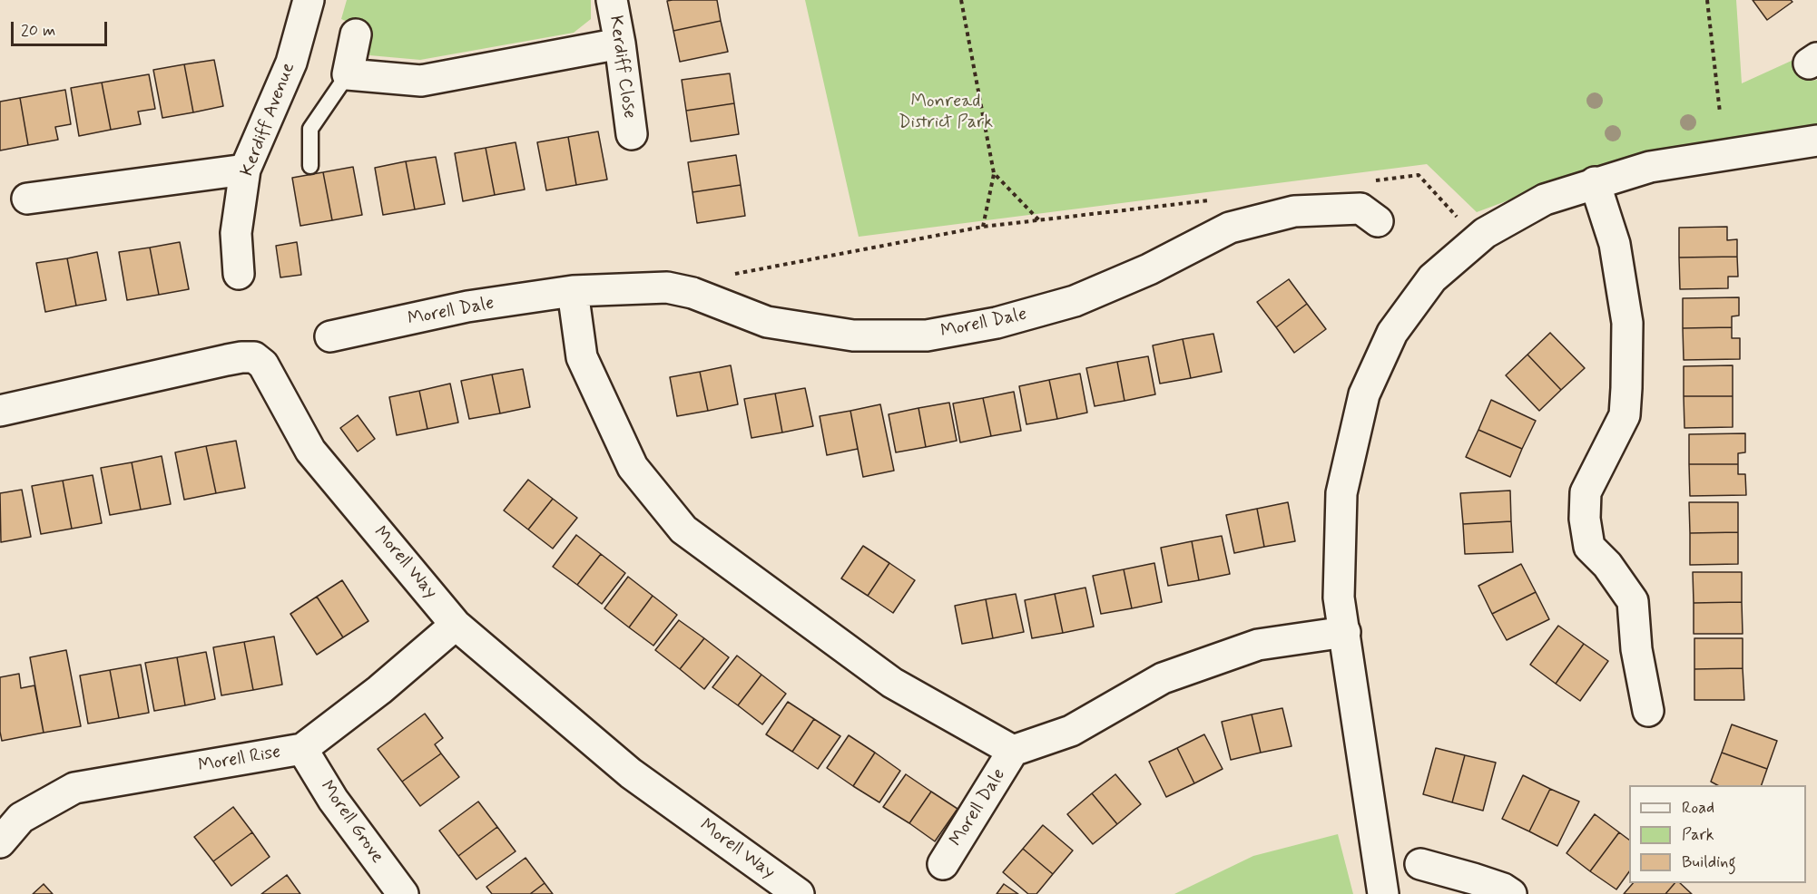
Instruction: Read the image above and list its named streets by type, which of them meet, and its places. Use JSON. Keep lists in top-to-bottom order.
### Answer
{
  "streets": {
    "street": [
      "Kerdiff Close",
      "Kerdiff Avenue",
      "Morell Dale",
      "Morell Way",
      "Morell Rise",
      "Morell Grove"
    ]
  },
  "crossings": [
    ["Morell Way", "Morell Rise"],
    ["Morell Rise", "Morell Grove"]
  ],
  "parks": ["Monread District Park"],
  "legend": ["Road", "Park", "Building"],
  "scale_bar": "20 m"
}
